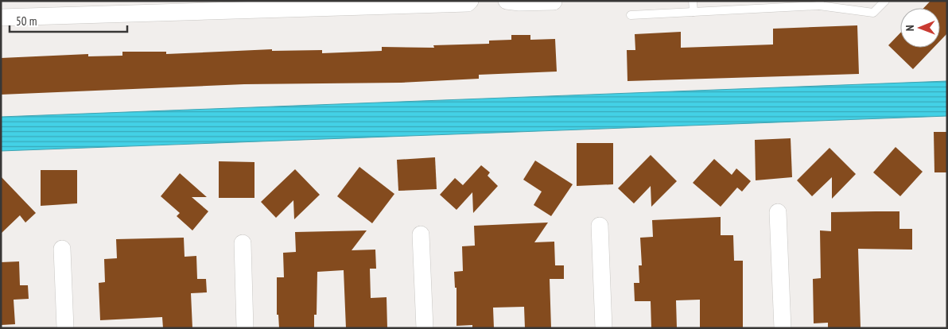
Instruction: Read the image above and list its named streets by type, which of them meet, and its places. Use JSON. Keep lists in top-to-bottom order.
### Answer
{
  "scale_bar": "50 m",
  "north": "left"
}
